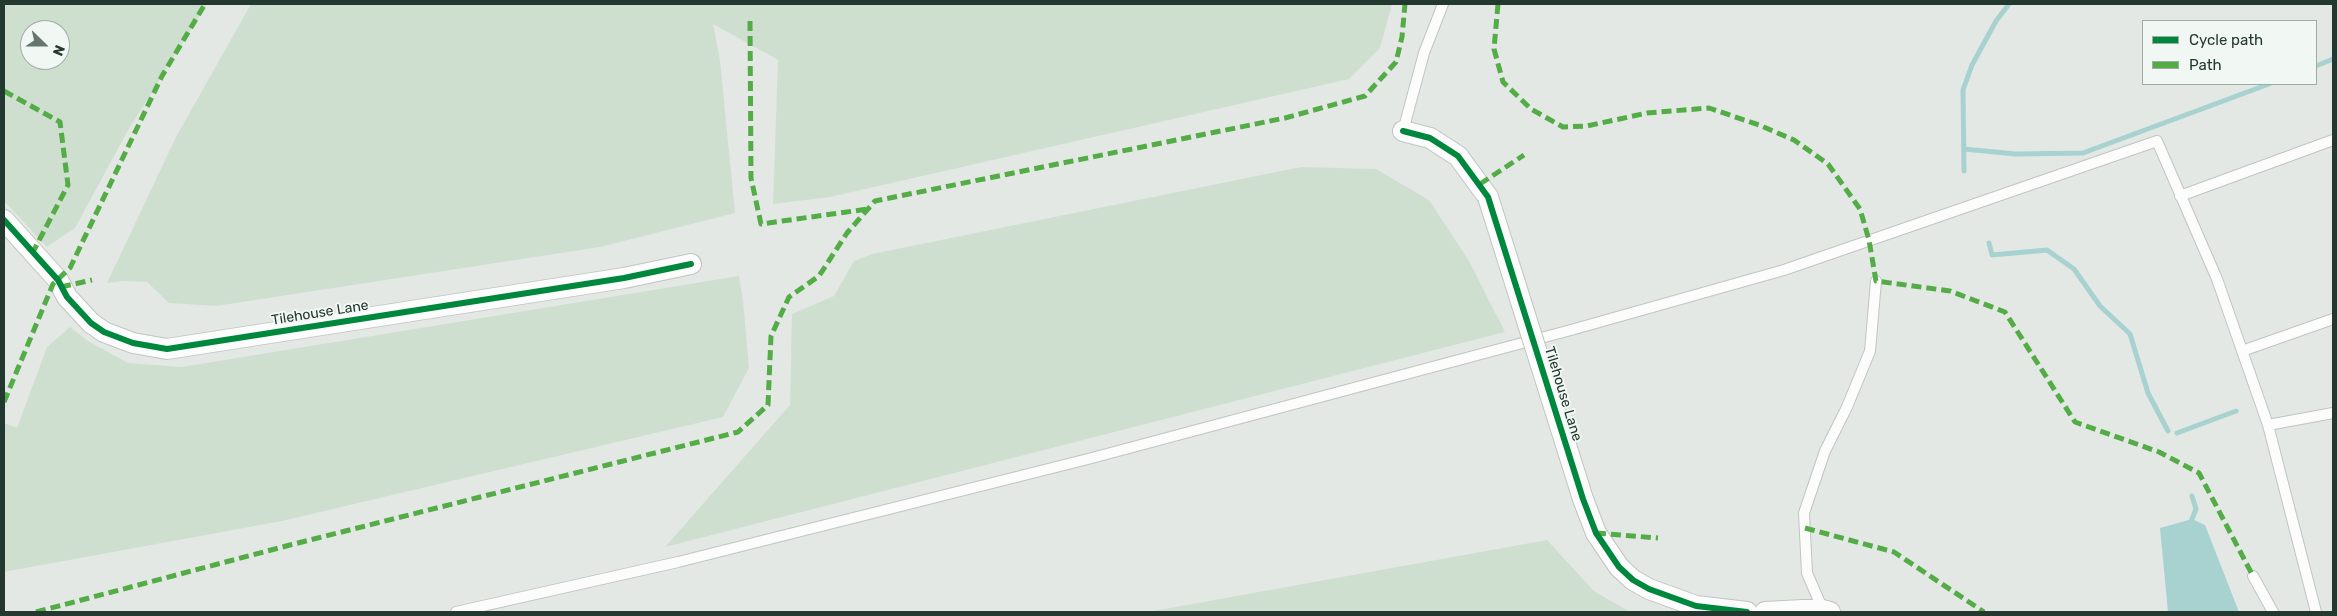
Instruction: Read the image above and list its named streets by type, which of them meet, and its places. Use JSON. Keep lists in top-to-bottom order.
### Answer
{
  "streets": {
    "street": ["Tilehouse Lane"]
  },
  "legend": ["Cycle path", "Path"],
  "north": "right"
}
